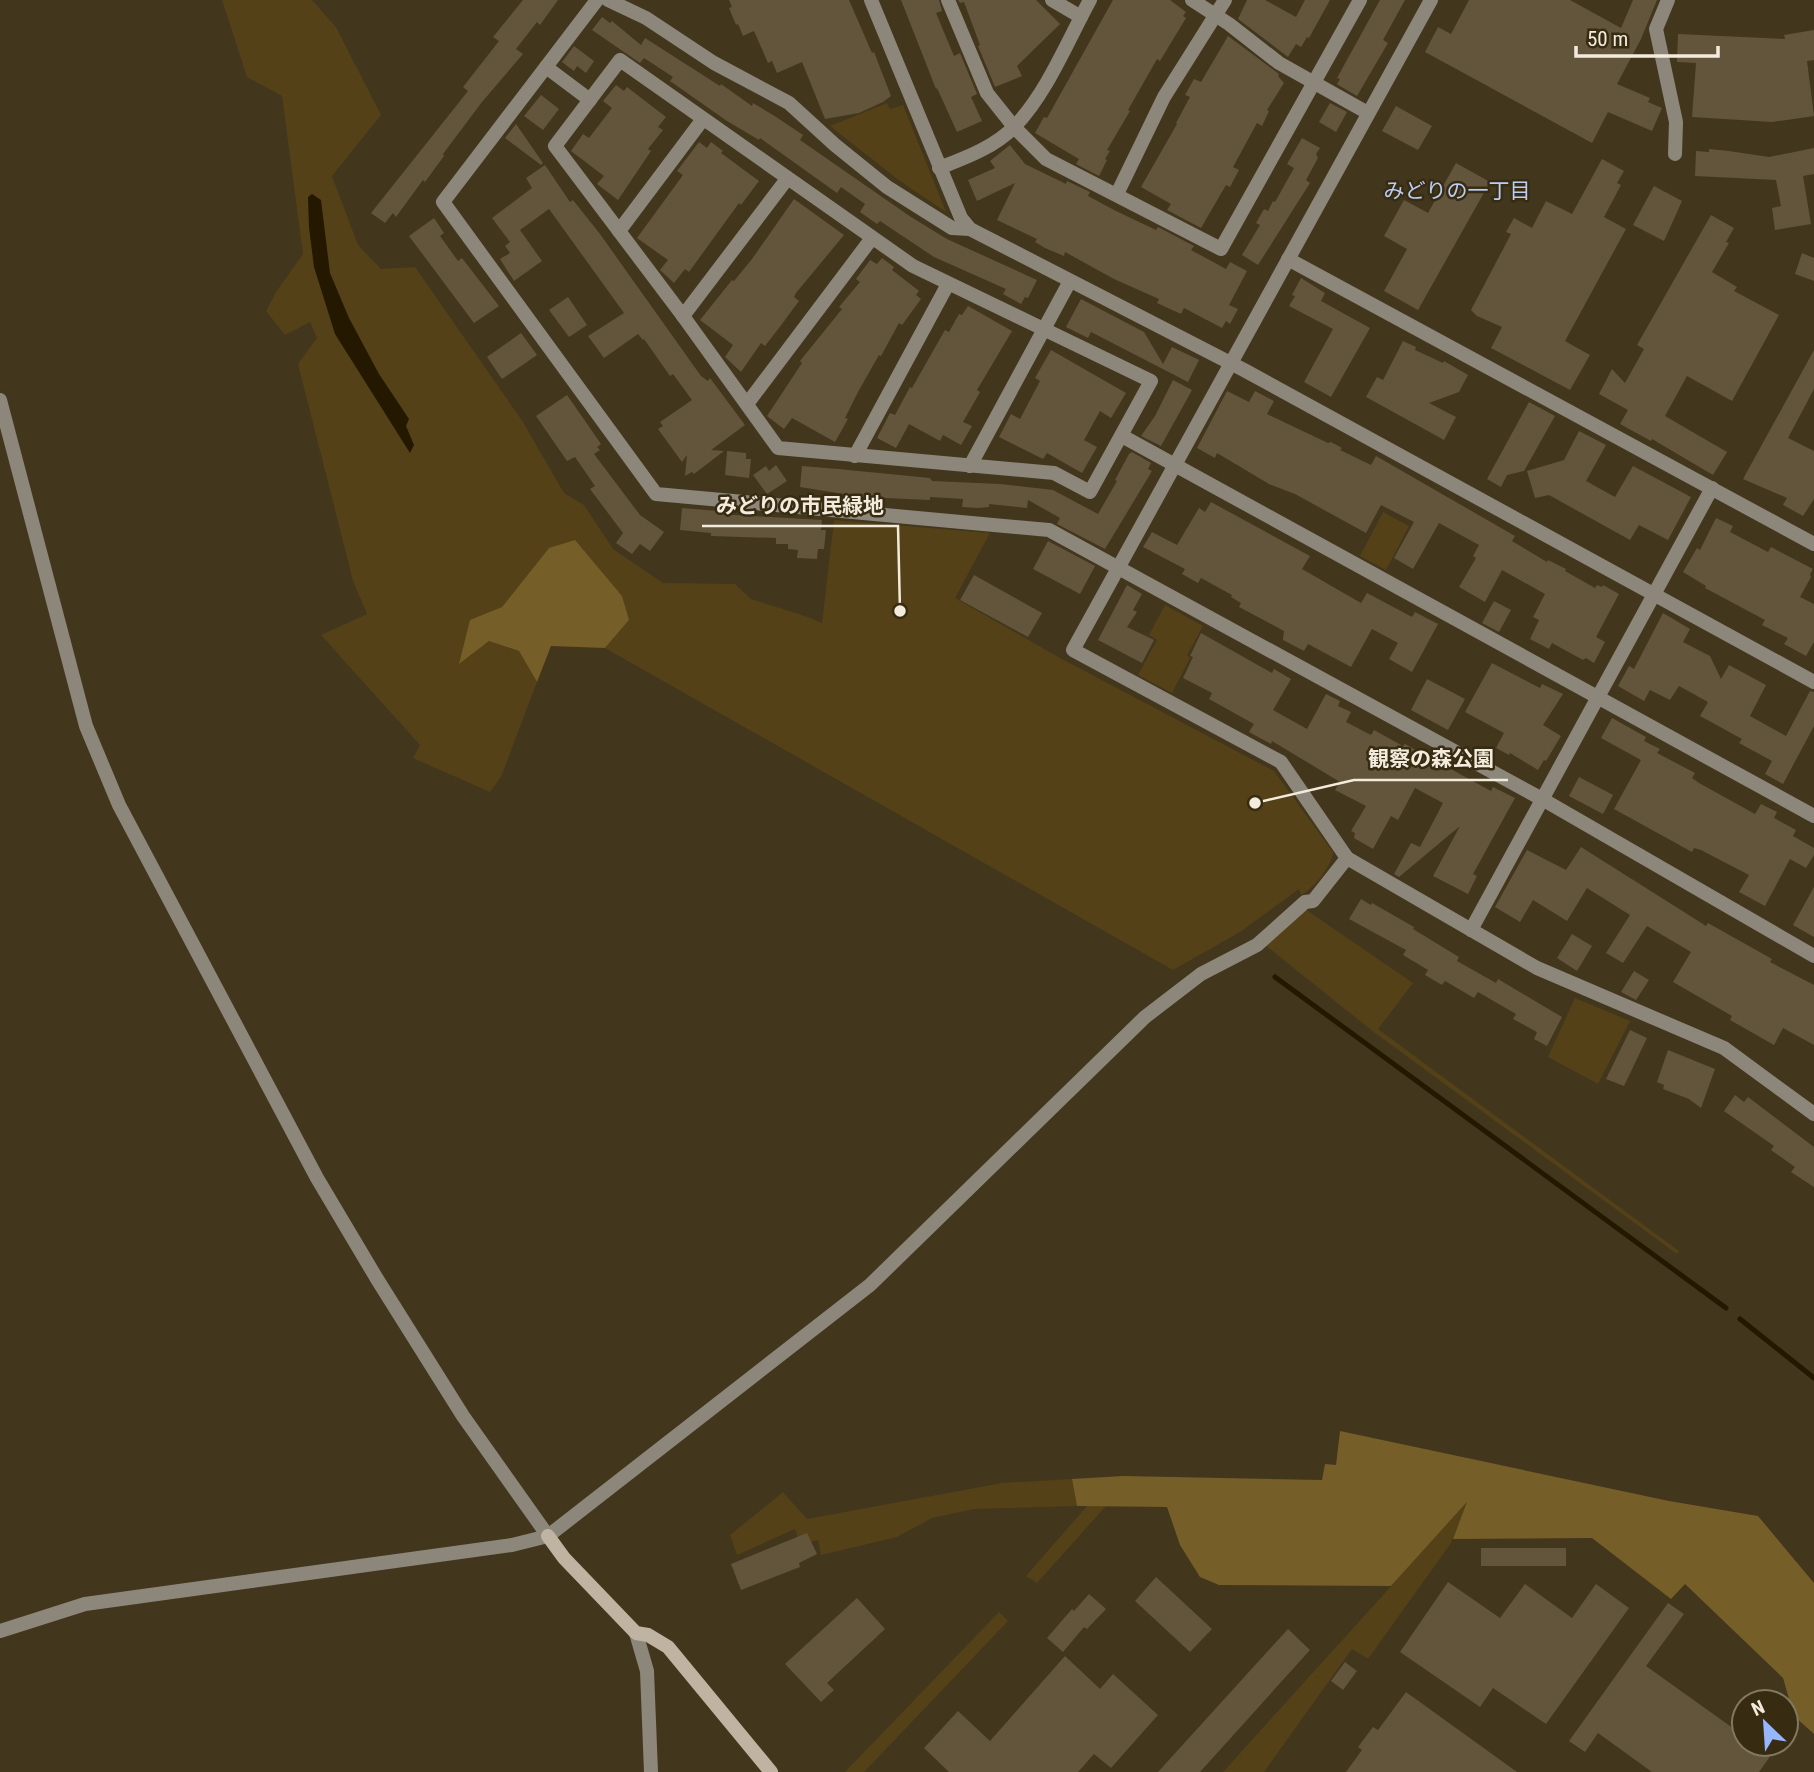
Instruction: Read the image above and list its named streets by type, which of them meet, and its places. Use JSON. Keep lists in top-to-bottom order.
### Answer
{
  "districts": ["みどりの一丁目"],
  "places": ["みどりの市民緑地", "観察の森公園"],
  "scale_bar": "50 m",
  "north": "top left"
}
